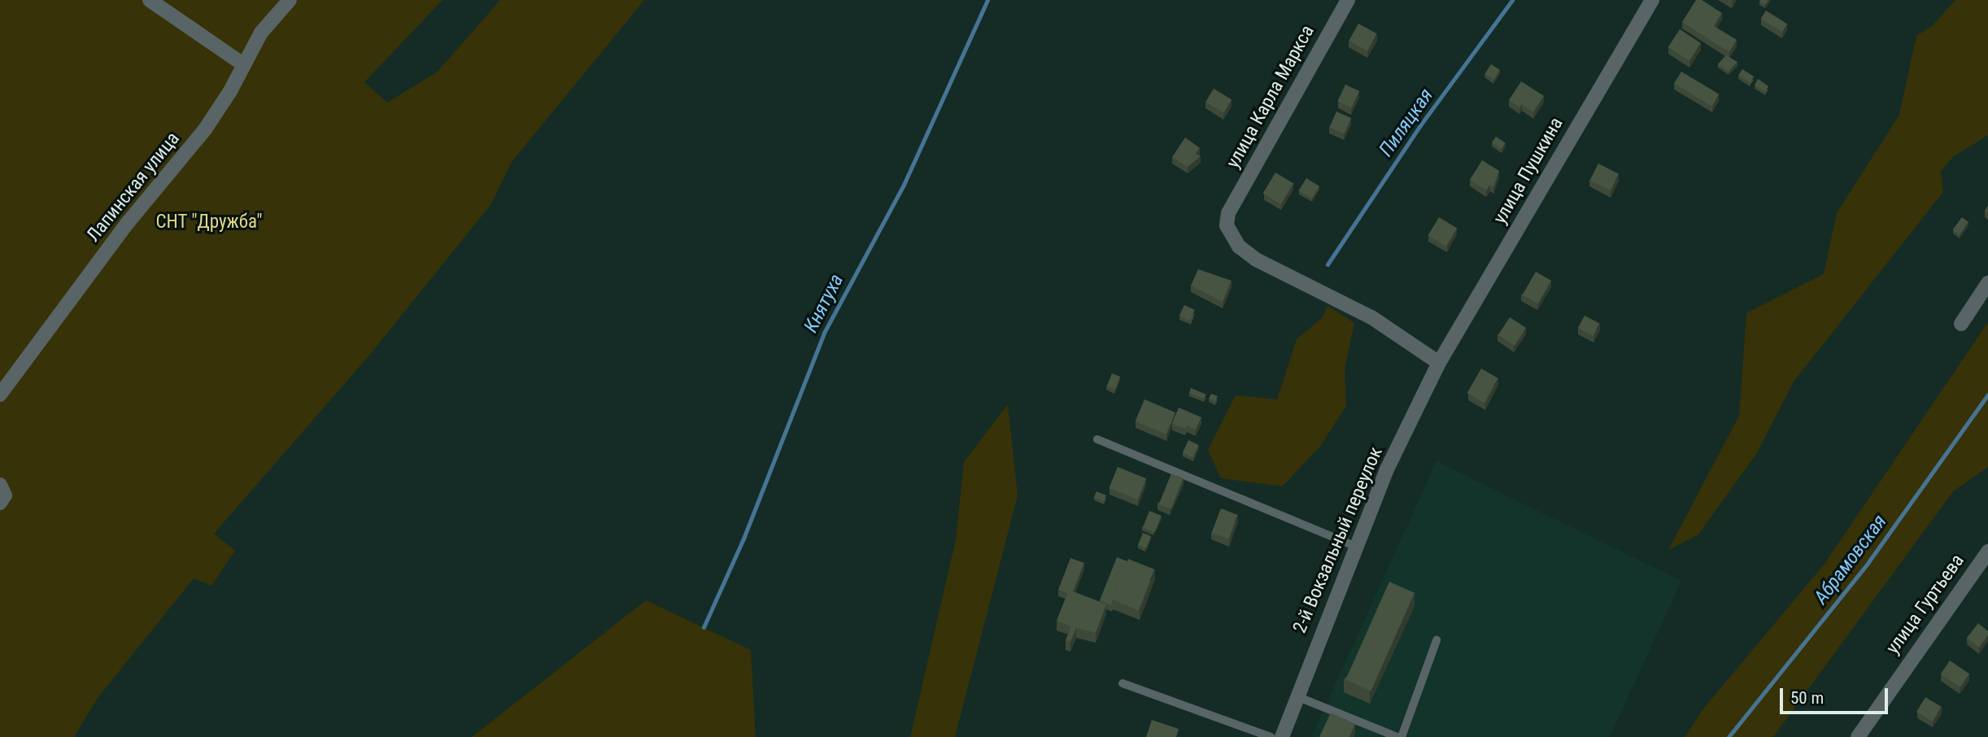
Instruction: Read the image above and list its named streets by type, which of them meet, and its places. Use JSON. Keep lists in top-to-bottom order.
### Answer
{
  "streets": {
    "street": [
      "улица Карла Маркса",
      "улица Пушкина",
      "Лапинская улица",
      "2-й Вокзальный переулок",
      "улица Гуртьева"
    ]
  },
  "crossings": [
    ["улица Карла Маркса", "улица Пушкина"],
    ["улица Карла Маркса", "2-й Вокзальный переулок"],
    ["улица Пушкина", "2-й Вокзальный переулок"]
  ],
  "water": ["Пиляцкая", "Княтуха", "Абрамовская"],
  "parks": ["СНТ \"Дружба\""],
  "scale_bar": "50 m"
}
